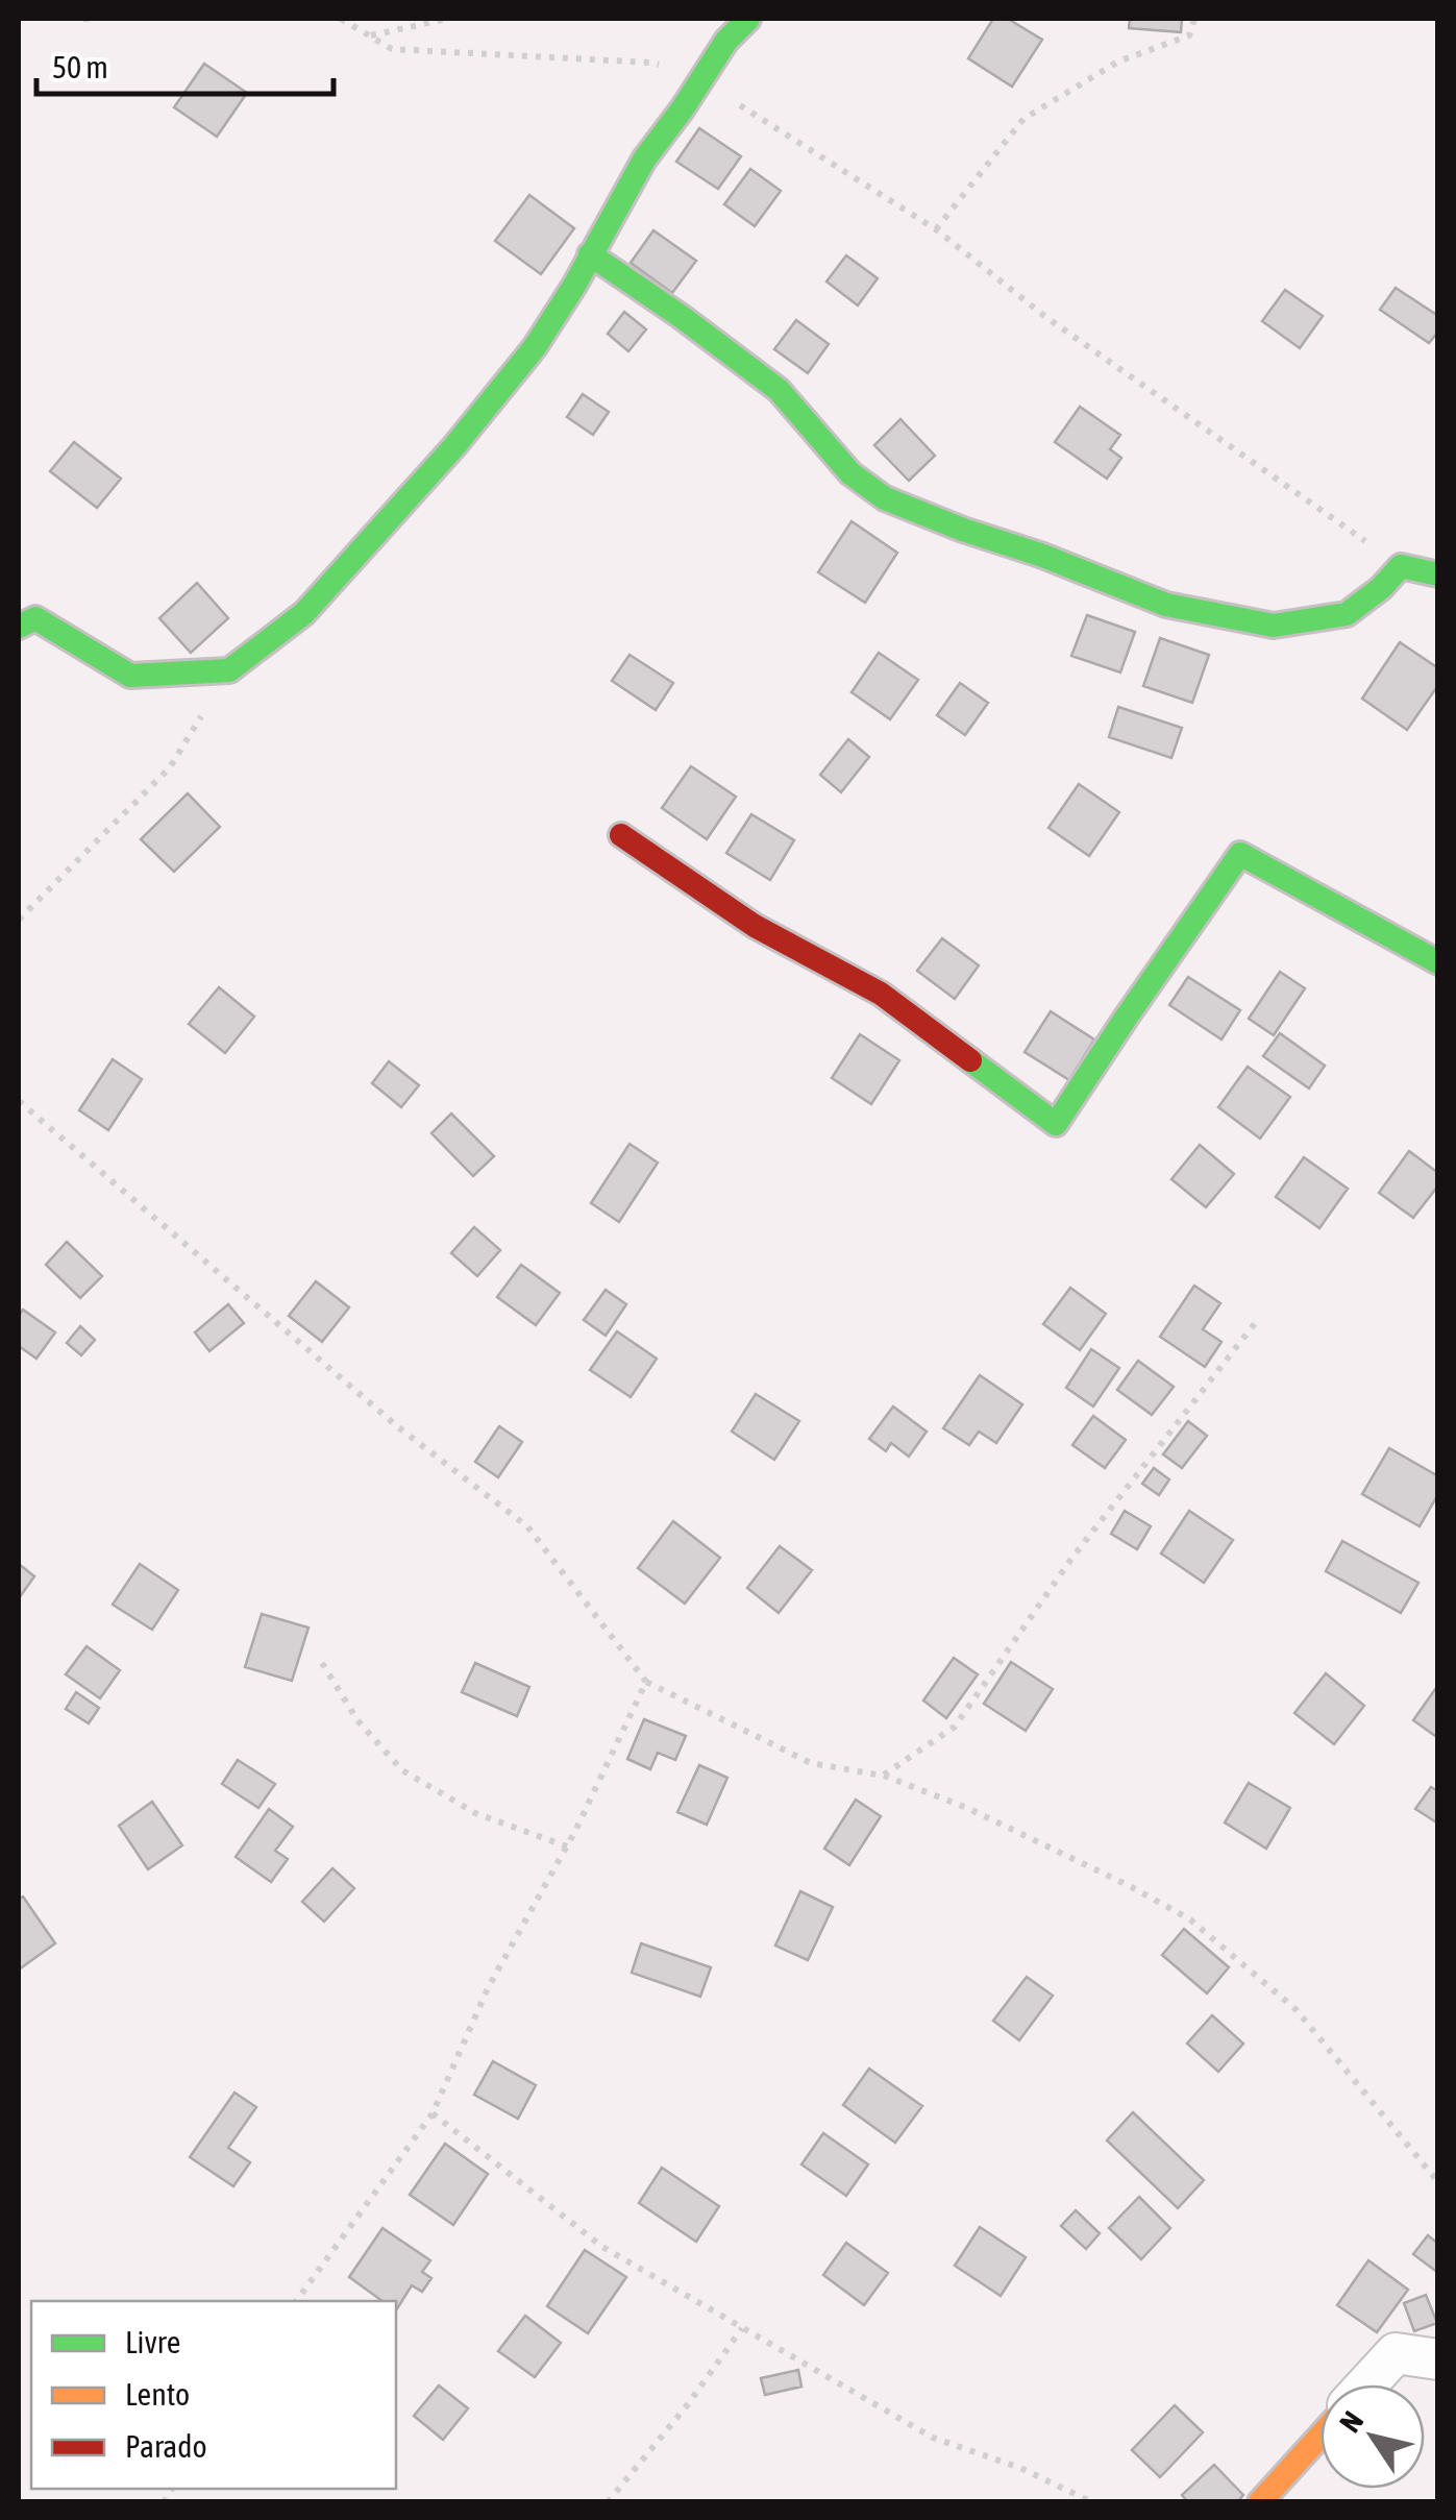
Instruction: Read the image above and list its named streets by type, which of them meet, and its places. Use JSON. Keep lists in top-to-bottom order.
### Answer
{
  "legend": ["Livre", "Lento", "Parado"],
  "scale_bar": "50 m",
  "north": "top left"
}
